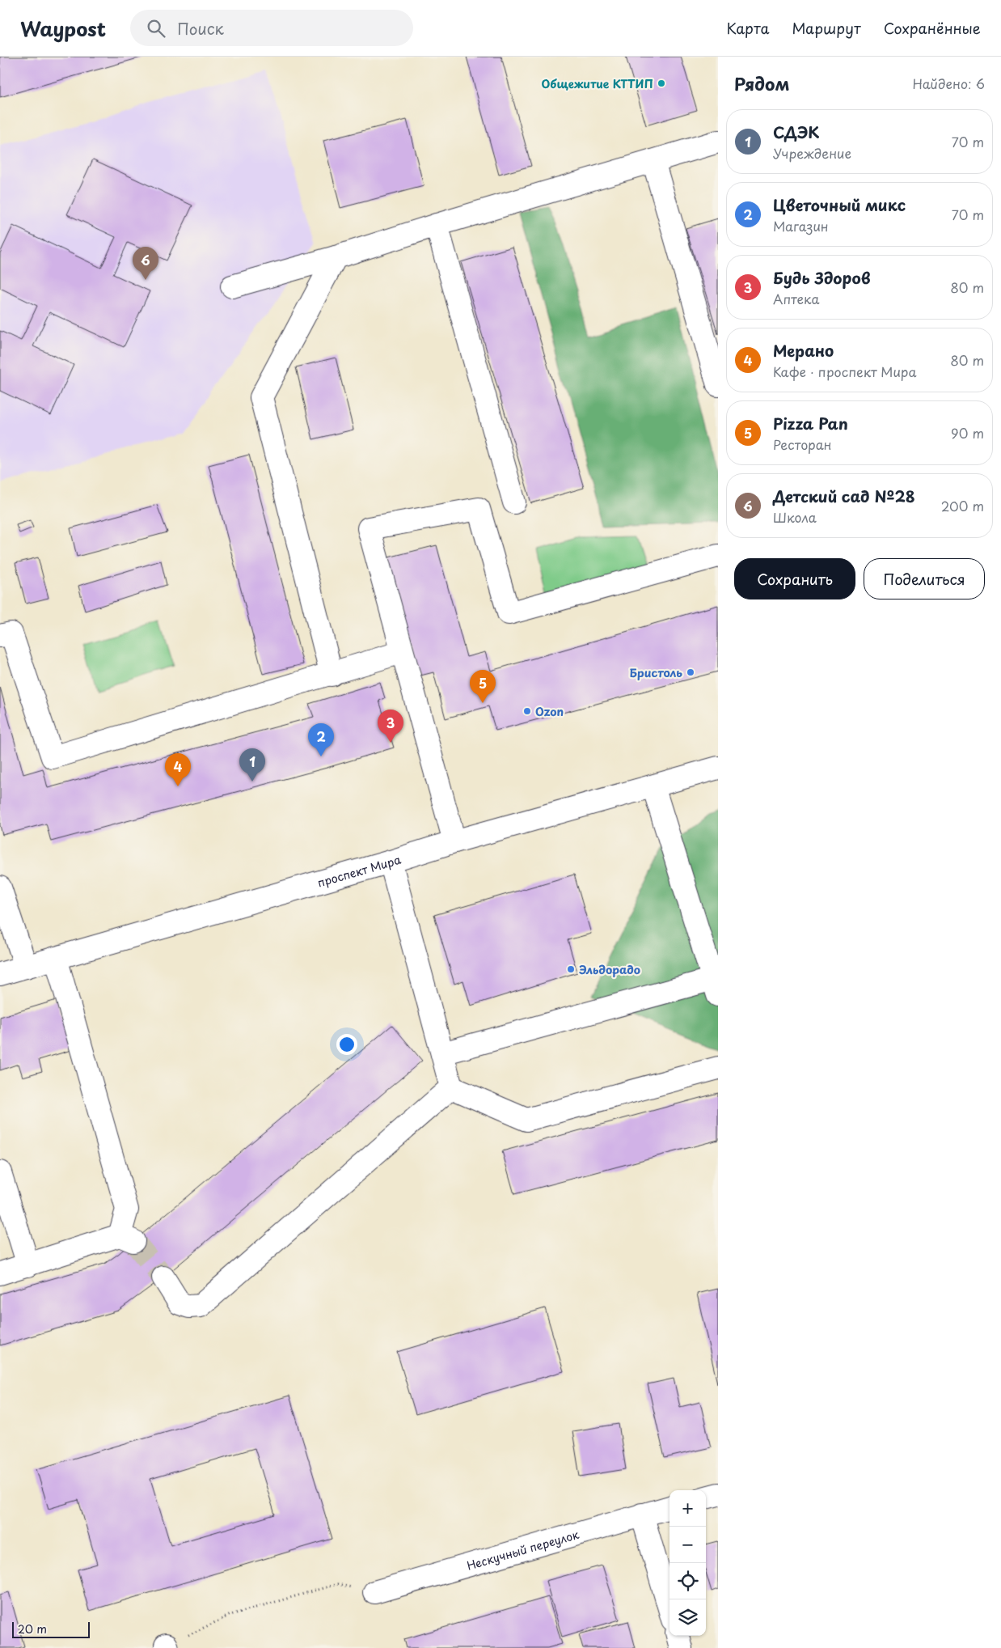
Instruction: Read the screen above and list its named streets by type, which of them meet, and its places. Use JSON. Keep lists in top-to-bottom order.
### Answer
{
  "streets": {
    "main road": ["проспект Мира", "Нескучный переулок"]
  },
  "places": [
    "Общежитие КТТИП",
    "Бристоль",
    "Ozon",
    "Эльдорадо"
  ],
  "scale_bar": "20 m",
  "page": {
    "header": "Waypost",
    "search": "Поиск",
    "nav": ["Карта", "Маршрут", "Сохранённые"],
    "heading": ["Рядом", "Найдено: 6"],
    "list": [
      {
        "mark": "1",
        "name": "СДЭК",
        "note": "Учреждение",
        "value": "70 m"
      },
      {
        "mark": "2",
        "name": "Цветочный микс",
        "note": "Магазин",
        "value": "70 m"
      },
      {
        "mark": "3",
        "name": "Будь Здоров",
        "note": "Аптека",
        "value": "80 m"
      },
      {
        "mark": "4",
        "name": "Мерано",
        "note": "Кафе · проспект Мира",
        "value": "80 m"
      },
      {
        "mark": "5",
        "name": "Pizza Pan",
        "note": "Ресторан",
        "value": "90 m"
      },
      {
        "mark": "6",
        "name": "Детский сад №28",
        "note": "Школа",
        "value": "200 m"
      }
    ],
    "pins": [
      "6",
      "5",
      "3",
      "2",
      "1",
      "4"
    ],
    "buttons": ["Сохранить", "Поделиться"],
    "map_buttons": ["+", "−"],
    "scale": "20 m"
  }
}
